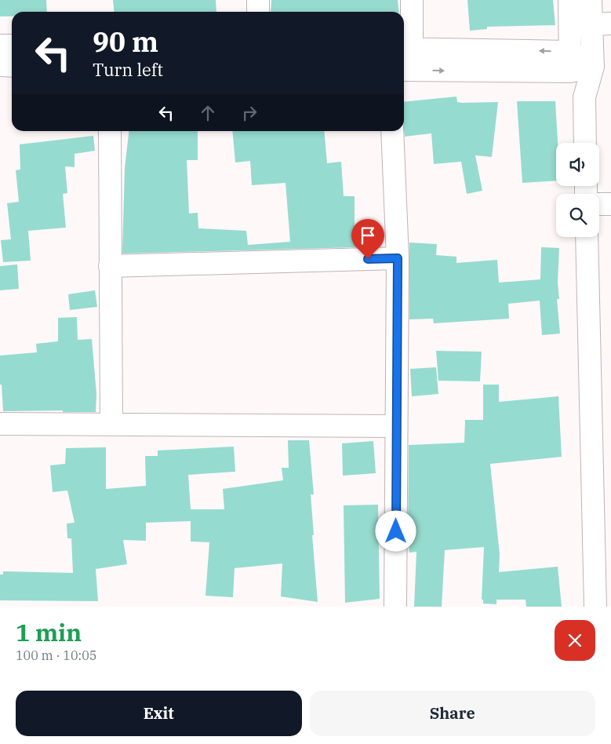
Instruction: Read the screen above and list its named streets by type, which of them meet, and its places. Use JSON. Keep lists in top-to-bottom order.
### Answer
{
  "page": {
    "turn": ["90 m", "Turn left"],
    "heading": ["1 min", "100 m · 10:05"],
    "buttons": ["Exit", "Share"]
  }
}
